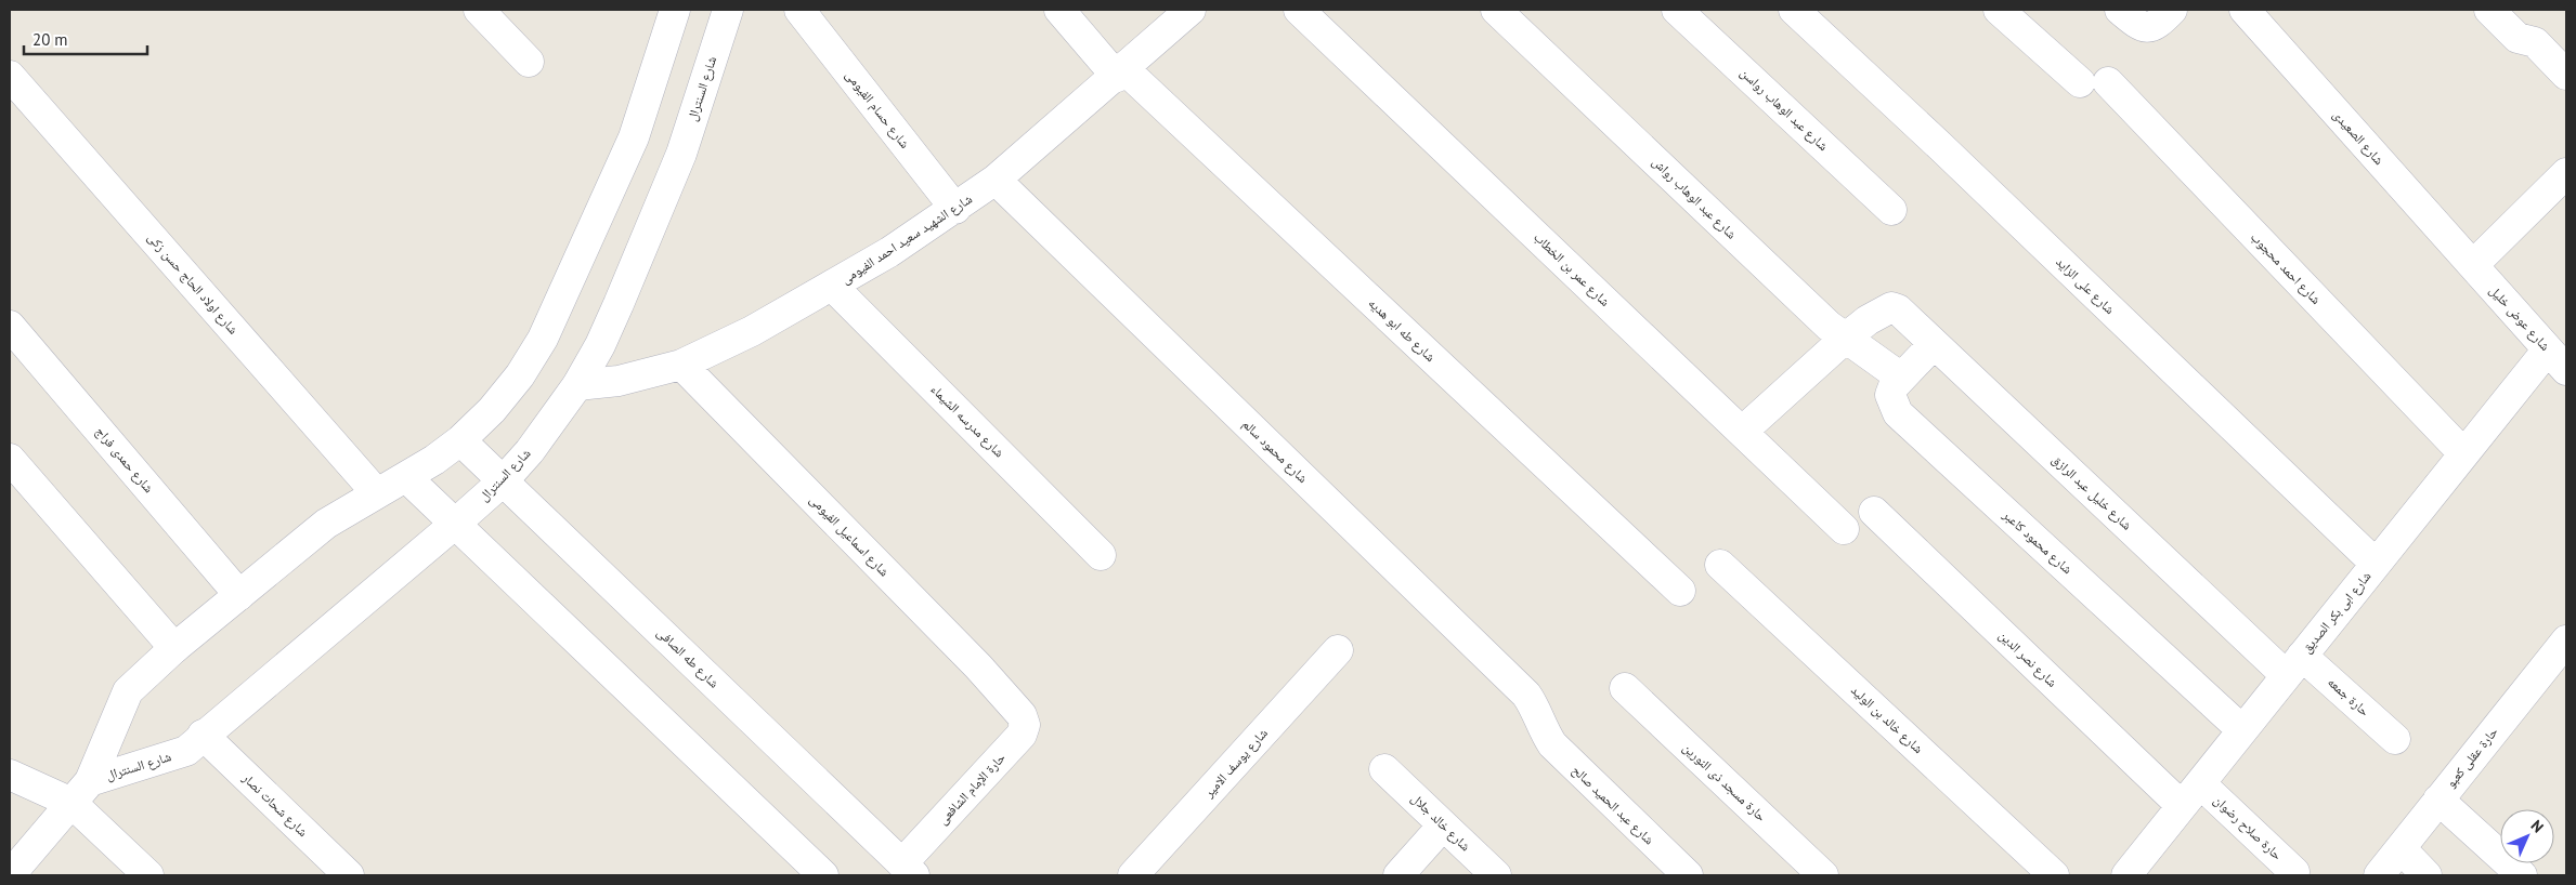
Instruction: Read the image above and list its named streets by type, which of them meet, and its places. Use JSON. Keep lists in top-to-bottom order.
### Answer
{
  "streets": {
    "street": [
      "شارع السنترال",
      "شارع حسام الفيومى",
      "شارع عبد الوهاب رواسن",
      "شارع الصعيدى",
      "شارع عبد الوهاب رواش",
      "شارع الشهيد سعيد احمد الفيومى",
      "شارع احمد محجوب",
      "شارع عمر بن الخطاب",
      "شارع اولاد الحاج حسن زكى",
      "شارع على الزايد",
      "شارع عوض خليل",
      "شارع طه ابو هديه",
      "شارع مدرسه الشيماء",
      "شارع محمود سالم",
      "شارع حمدى فراج",
      "شارع خليل عبد الرازق",
      "شارع اسماعيل الفيومى",
      "شارع محمود كاعبر",
      "شارع ابى بكر الصديق",
      "شارع طه الصافى",
      "شارع نصر الدين",
      "حارة جمعه",
      "شارع خالد بن الوليد",
      "حارة عقلى كعبو",
      "شارع يوسف الامير",
      "حارة مسجد ذى النورين",
      "حارة الإمام الشافعى",
      "شارع شحات نصار",
      "شارع عبد الحميد صالح",
      "شارع خالد جلال",
      "حارة صلاح رضوان"
    ]
  },
  "crossings": [
    ["شارع السنترال", "شارع الشهيد سعيد احمد الفيومى"],
    ["شارع السنترال", "شارع اولاد الحاج حسن زكى"],
    ["شارع السنترال", "شارع حمدى فراج"],
    ["شارع السنترال", "شارع طه الصافى"],
    ["شارع السنترال", "شارع شحات نصار"],
    ["شارع حسام الفيومى", "شارع الشهيد سعيد احمد الفيومى"],
    ["شارع الصعيدى", "شارع عوض خليل"],
    ["شارع عبد الوهاب رواش", "شارع خليل عبد الرازق"],
    ["شارع عبد الوهاب رواش", "شارع محمود كاعبر"],
    ["شارع الشهيد سعيد احمد الفيومى", "شارع طه ابو هديه"],
    ["شارع الشهيد سعيد احمد الفيومى", "شارع مدرسه الشيماء"],
    ["شارع الشهيد سعيد احمد الفيومى", "شارع محمود سالم"],
    ["شارع الشهيد سعيد احمد الفيومى", "شارع اسماعيل الفيومى"],
    ["شارع احمد محجوب", "شارع ابى بكر الصديق"],
    ["شارع على الزايد", "شارع ابى بكر الصديق"],
    ["شارع عوض خليل", "شارع ابى بكر الصديق"],
    ["شارع محمود سالم", "شارع عبد الحميد صالح"],
    ["شارع خليل عبد الرازق", "شارع محمود كاعبر"],
    ["شارع خليل عبد الرازق", "شارع ابى بكر الصديق"],
    ["شارع خليل عبد الرازق", "حارة جمعه"],
    ["شارع اسماعيل الفيومى", "حارة الإمام الشافعى"],
    ["شارع محمود كاعبر", "شارع ابى بكر الصديق"],
    ["شارع ابى بكر الصديق", "شارع نصر الدين"],
    ["شارع ابى بكر الصديق", "حارة جمعه"],
    ["شارع ابى بكر الصديق", "حارة صلاح رضوان"],
    ["شارع طه الصافى", "حارة الإمام الشافعى"]
  ],
  "scale_bar": "20 m",
  "north": "top right"
}
